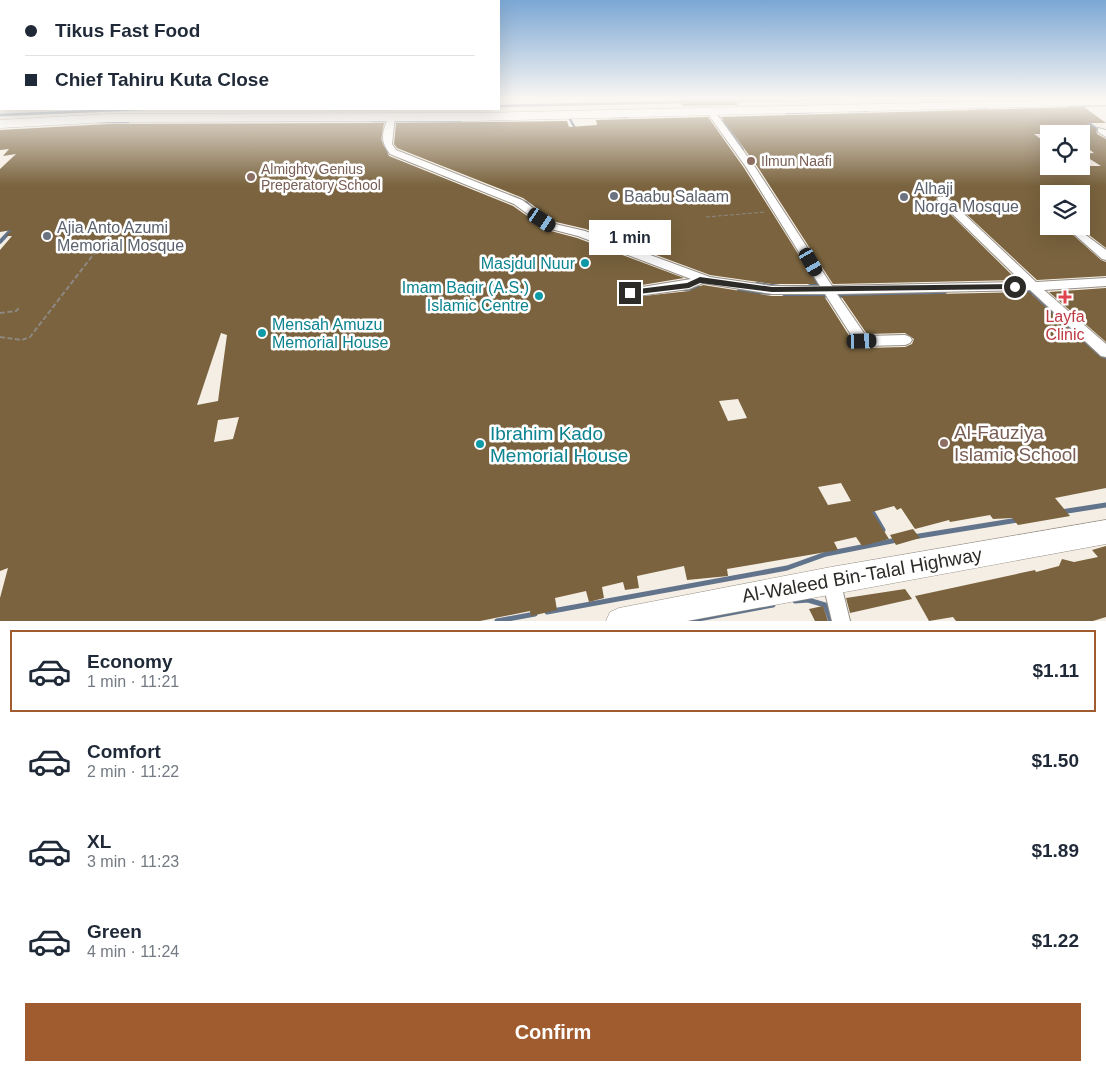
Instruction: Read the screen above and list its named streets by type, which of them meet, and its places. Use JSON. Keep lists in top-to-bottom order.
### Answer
{
  "streets": {
    "main road": ["Al-Waleed Bin-Talal Highway"]
  },
  "places": {
    "other": [
      "Ilmun Naafi",
      "Almighty Genius Preperatory School",
      "Baabu Salaam",
      "Alhaji Norga Mosque",
      "Ajia Anto Azumi Memorial Mosque",
      "Masjdul Nuur",
      "Imam Baqir (A.S.) Islamic Centre",
      "Mensah Amuzu Memorial House",
      "Al-Fauziya Islamic School",
      "Ibrahim Kado Memorial House"
    ],
    "health": ["Layfa Clinic"]
  },
  "page": {
    "banner": ["Tikus Fast Food", "Chief Tahiru Kuta Close"],
    "bubble": "1 min",
    "list": [
      {
        "name": "Economy",
        "note": "1 min · 11:21",
        "value": "$1.11"
      },
      {
        "name": "Comfort",
        "note": "2 min · 11:22",
        "value": "$1.50"
      },
      {
        "name": "XL",
        "note": "3 min · 11:23",
        "value": "$1.89"
      },
      {
        "name": "Green",
        "note": "4 min · 11:24",
        "value": "$1.22"
      }
    ],
    "buttons": "Confirm"
  }
}
